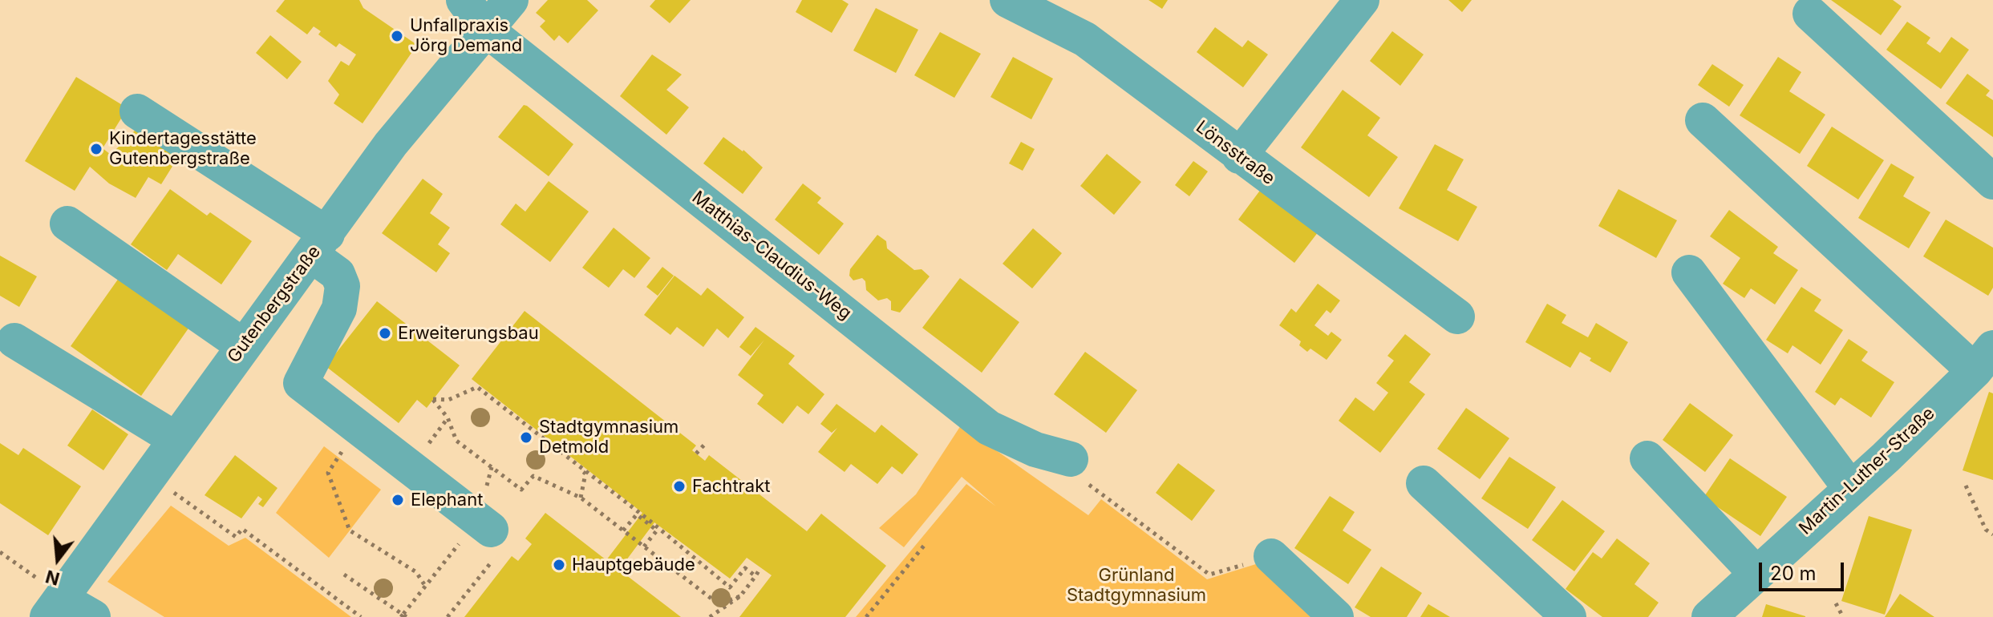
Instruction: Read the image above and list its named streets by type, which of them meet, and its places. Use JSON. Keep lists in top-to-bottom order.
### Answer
{
  "streets": {
    "street": [
      "Lönsstraße",
      "Matthias-Claudius-Weg",
      "Gutenbergstraße",
      "Martin-Luther-Straße"
    ]
  },
  "crossings": [
    ["Matthias-Claudius-Weg", "Gutenbergstraße"]
  ],
  "parks": ["Grünland Stadtgymnasium"],
  "places": [
    "Unfallpraxis Jörg Demand",
    "Kindertagesstätte Gutenbergstraße",
    "Erweiterungsbau",
    "Stadtgymnasium Detmold",
    "Fachtrakt",
    "Elephant",
    "Hauptgebäude"
  ],
  "scale_bar": "20 m",
  "north": "bottom"
}
